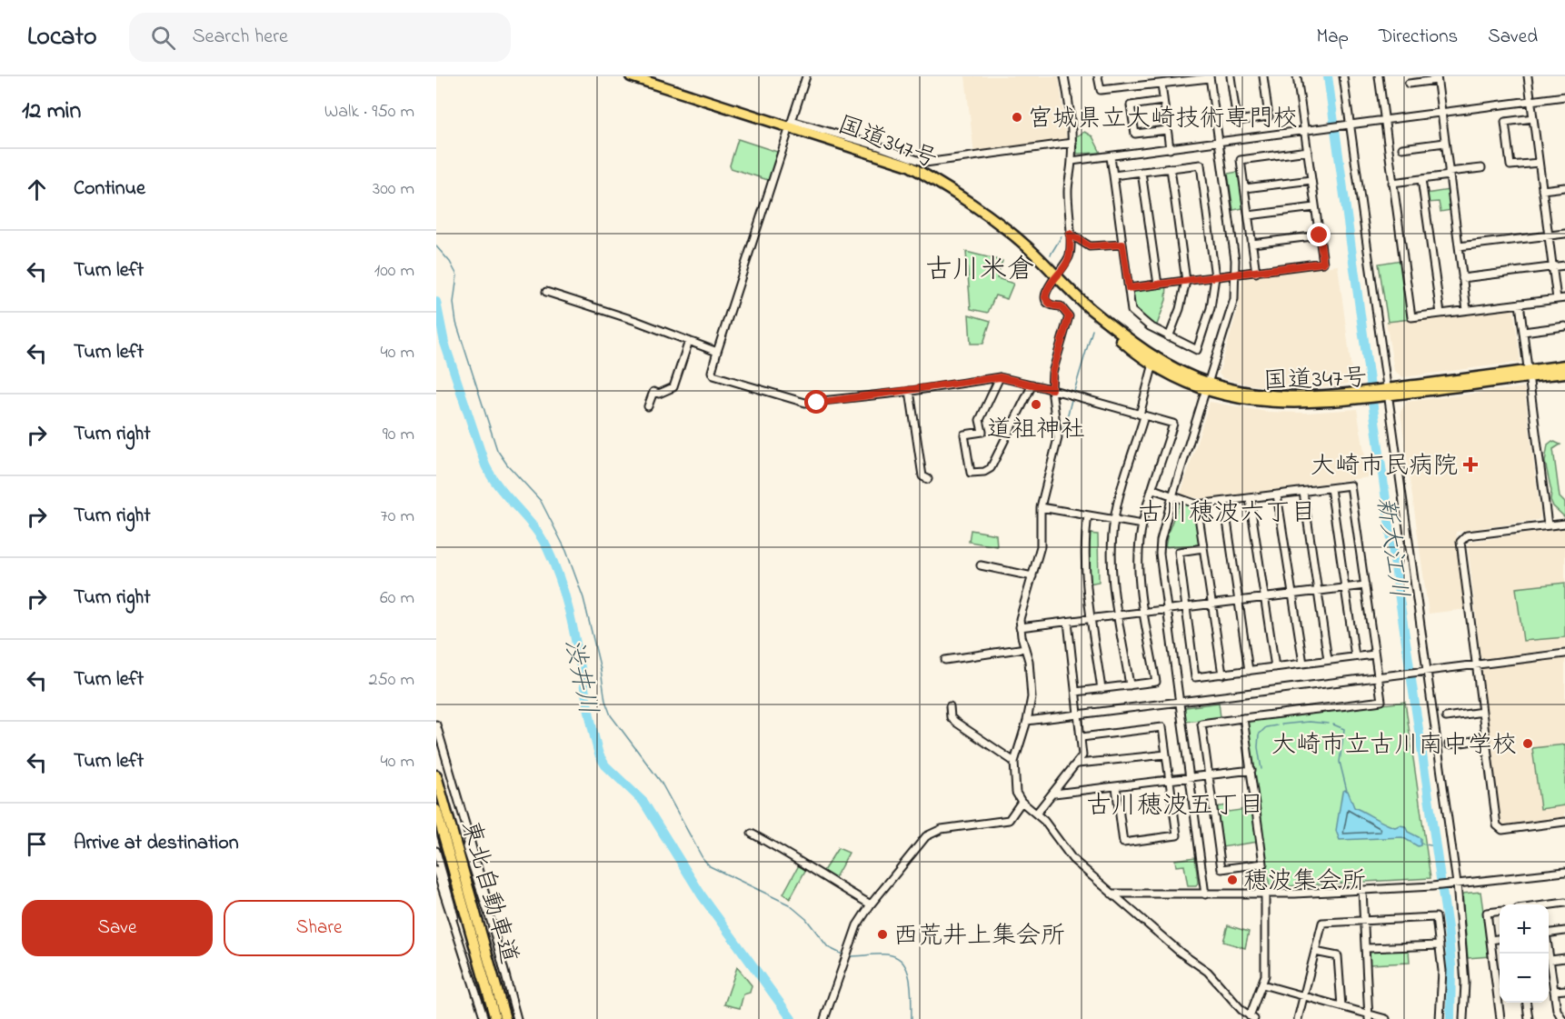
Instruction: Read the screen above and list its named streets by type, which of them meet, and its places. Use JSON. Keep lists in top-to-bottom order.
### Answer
{
  "streets": {
    "highway": ["国道347号", "東北自動車道"]
  },
  "districts": ["古川米倉", "古川穂波六丁目", "古川穂波五丁目"],
  "water": ["新大江川", "渋井川"],
  "places": {
    "other": [
      "宮城県立大崎技術専門校",
      "道祖神社",
      "大崎市立古川南中学校",
      "穂波集会所",
      "西荒井上集会所"
    ],
    "health": ["大崎市民病院"]
  },
  "page": {
    "header": "Locato",
    "search": "Search here",
    "nav": ["Map", "Directions", "Saved"],
    "heading": ["12 min", "Walk · 950 m"],
    "list": [
      ["Continue", "300 m"],
      ["Turn left", "100 m"],
      ["Turn left", "40 m"],
      ["Turn right", "90 m"],
      ["Turn right", "70 m"],
      ["Turn right", "60 m"],
      ["Turn left", "250 m"],
      ["Turn left", "40 m"],
      "Arrive at destination"
    ],
    "buttons": ["Save", "Share"],
    "map_buttons": ["+", "−"]
  }
}
